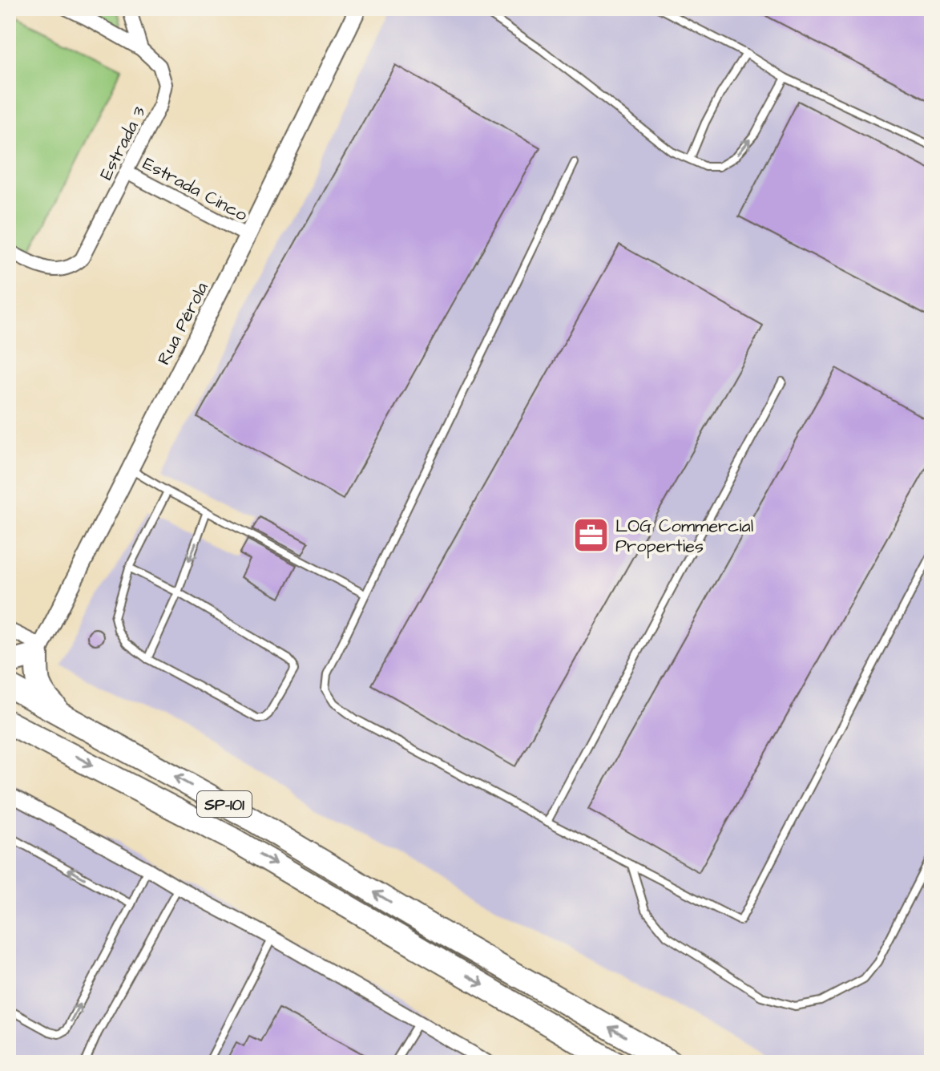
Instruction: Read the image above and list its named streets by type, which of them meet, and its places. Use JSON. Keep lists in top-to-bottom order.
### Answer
{
  "streets": {
    "highway": ["SP-101"],
    "street": ["Estrada 3", "Estrada Cinco", "Rua Pérola"]
  },
  "crossings": [
    ["Estrada 3", "Estrada Cinco"],
    ["Estrada Cinco", "Rua Pérola"]
  ],
  "places": {
    "office": ["LOG Commercial Properties"]
  }
}
